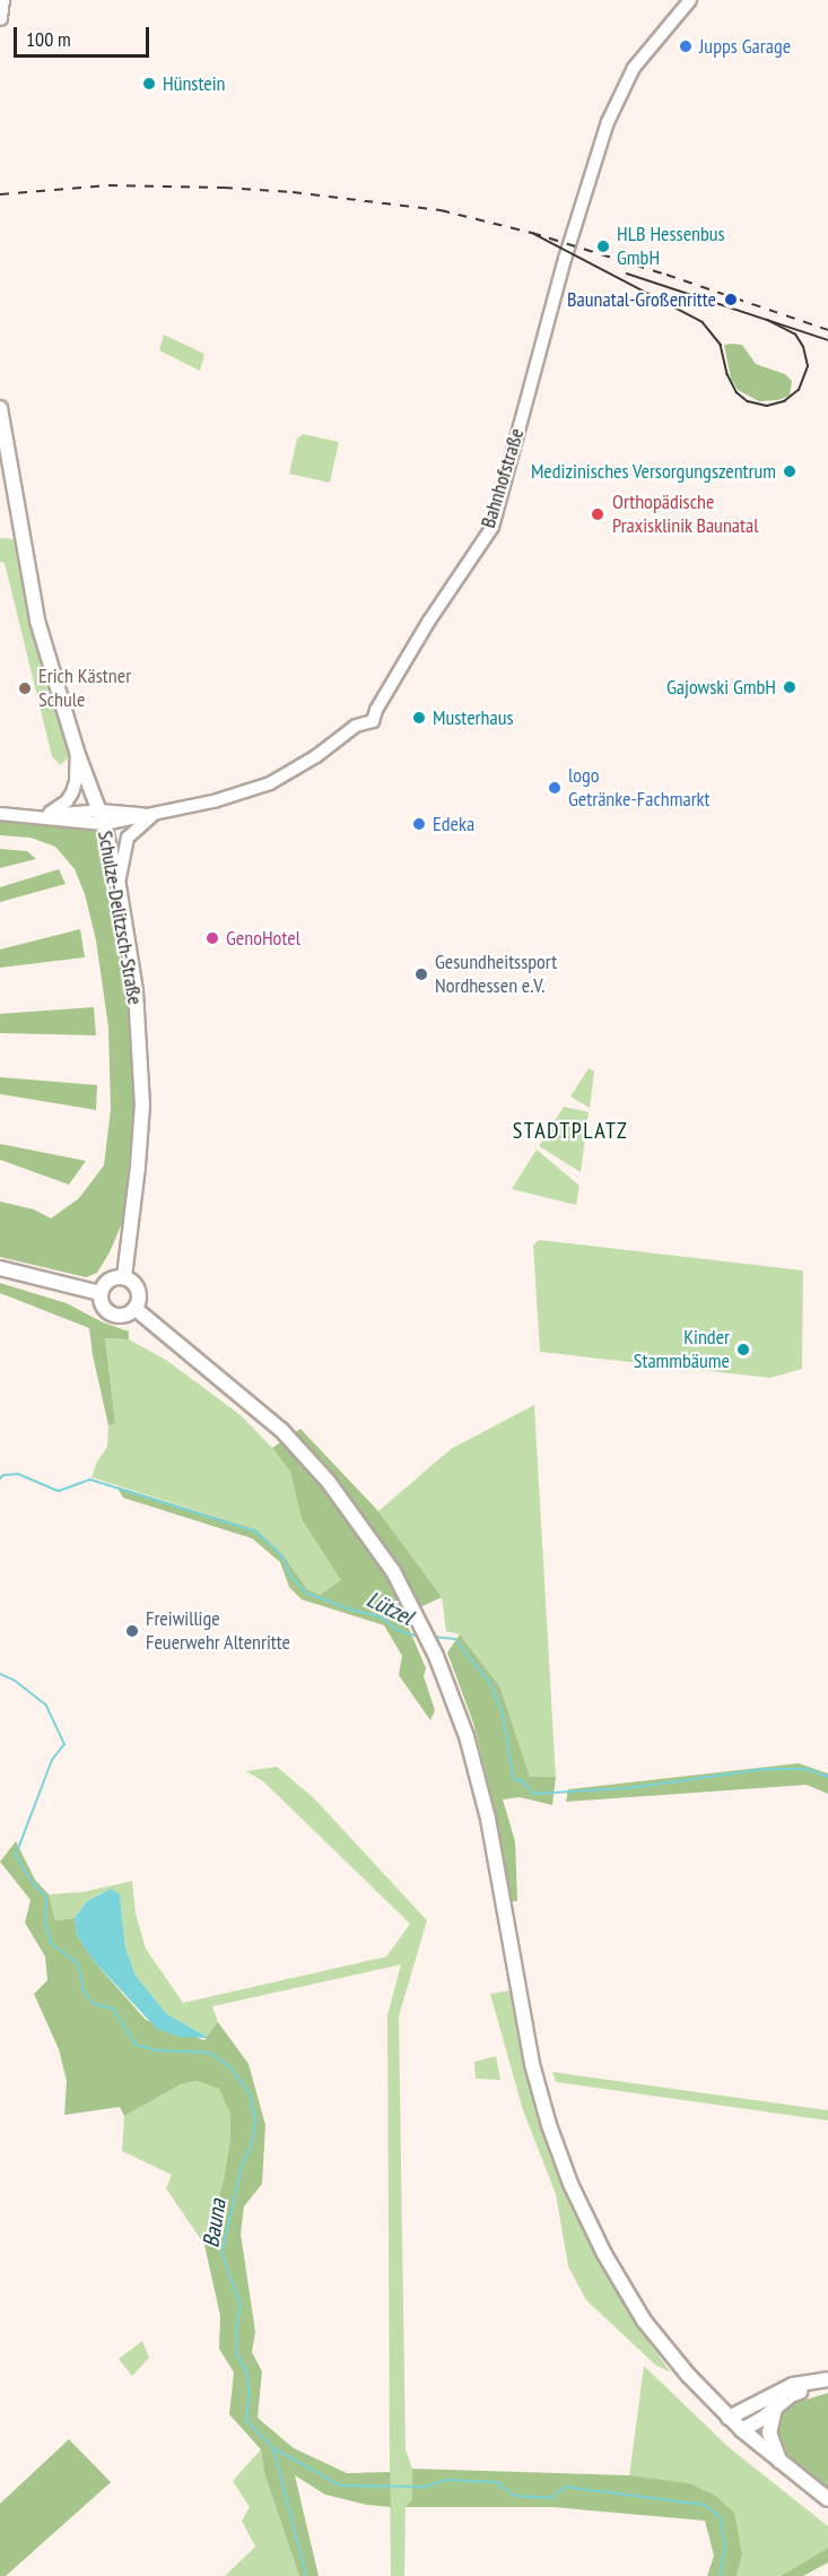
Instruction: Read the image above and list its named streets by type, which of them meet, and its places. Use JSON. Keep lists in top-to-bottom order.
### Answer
{
  "streets": {
    "main road": ["Schulze-Delitzsch-Straße"],
    "street": ["Bahnhofstraße"]
  },
  "crossings": [
    ["Bahnhofstraße", "Schulze-Delitzsch-Straße"]
  ],
  "districts": ["STADTPLATZ"],
  "water": ["Lützel", "Bauna"],
  "places": [
    "Jupps Garage",
    "Hünstein",
    "HLB Hessenbus GmbH",
    "Baunatal-Großenritte",
    "Medizinisches Versorgungszentrum",
    "Orthopädische Praxisklinik Baunatal",
    "Gajowski GmbH",
    "Erich Kästner Schule",
    "Musterhaus",
    "logo Getränke-Fachmarkt",
    "Edeka",
    "GenoHotel",
    "Gesundheitssport Nordhessen e.V.",
    "Kinder Stammbäume",
    "Freiwillige Feuerwehr Altenritte"
  ],
  "scale_bar": "100 m"
}
